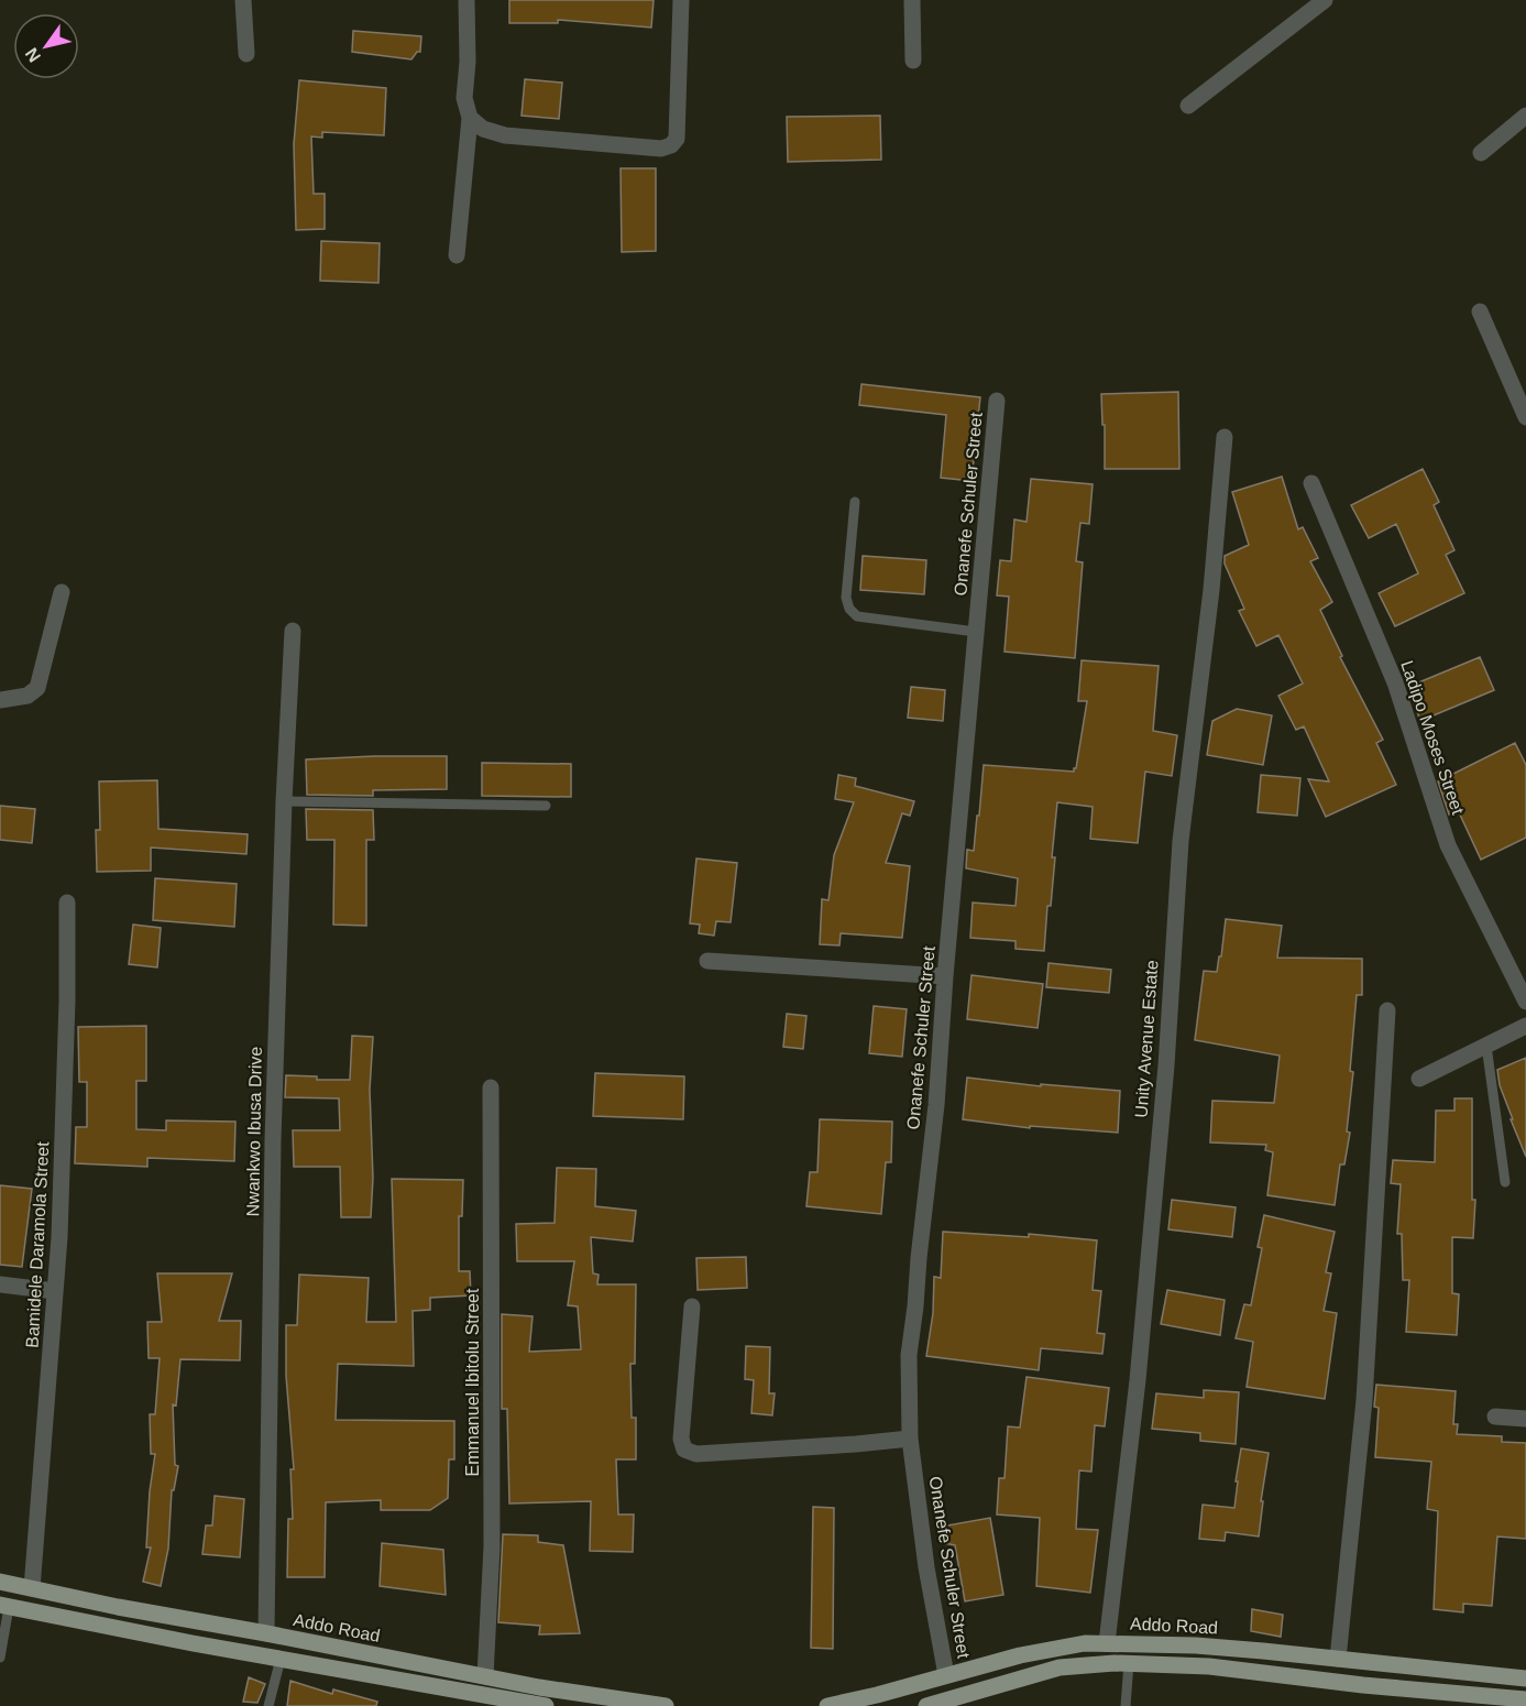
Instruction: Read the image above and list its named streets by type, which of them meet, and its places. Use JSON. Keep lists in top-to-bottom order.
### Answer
{
  "streets": {
    "main road": ["Addo Road"],
    "street": [
      "Onanefe Schuler Street",
      "Ladipo Moses Street",
      "Unity Avenue Estate",
      "Nwankwo Ibusa Drive",
      "Bamidele Daramola Street",
      "Emmanuel Ibitolu Street"
    ]
  },
  "crossings": [
    ["Onanefe Schuler Street", "Addo Road"],
    ["Unity Avenue Estate", "Addo Road"],
    ["Nwankwo Ibusa Drive", "Addo Road"],
    ["Bamidele Daramola Street", "Addo Road"],
    ["Emmanuel Ibitolu Street", "Addo Road"]
  ],
  "north": "bottom left"
}
